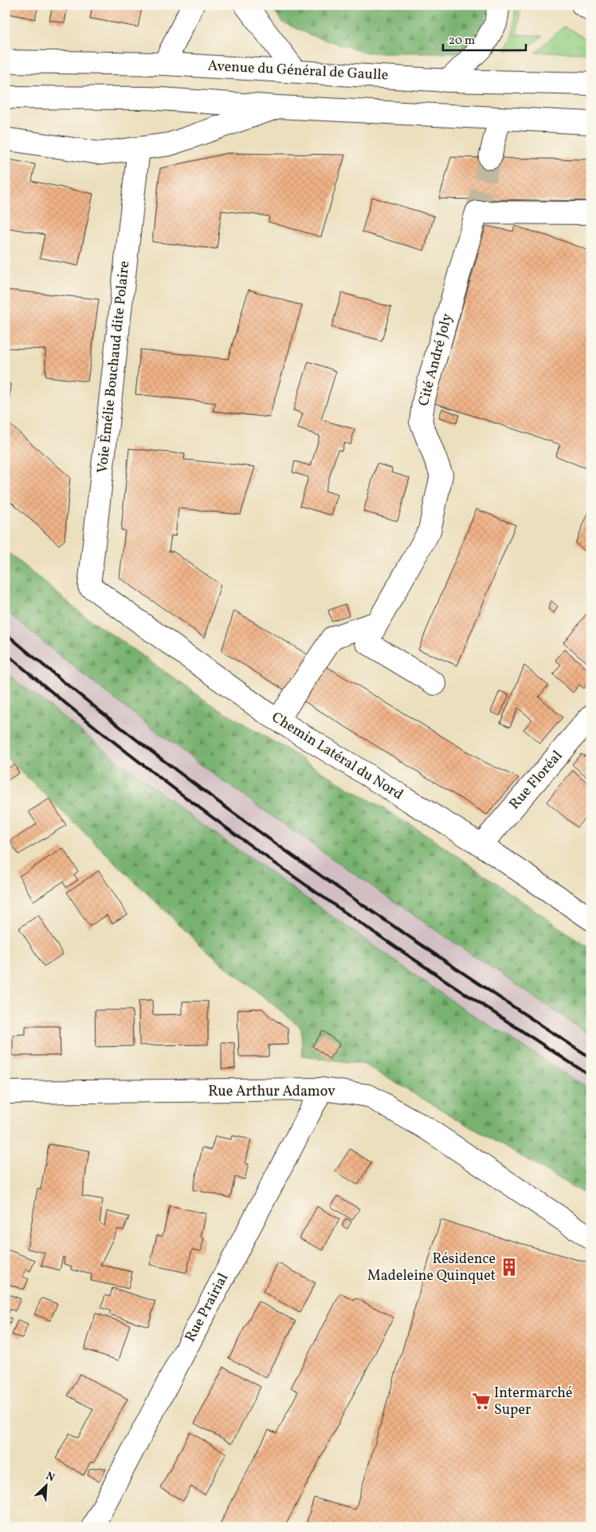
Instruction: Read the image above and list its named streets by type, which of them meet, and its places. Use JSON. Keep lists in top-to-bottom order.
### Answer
{
  "streets": {
    "main road": [
      "Avenue du Général de Gaulle",
      "Cité André Joly",
      "Voie Émélie Bouchaud dite Polaire",
      "Chemin Latéral du Nord",
      "Rue Floréal",
      "Rue Arthur Adamov",
      "Rue Prairial"
    ]
  },
  "crossings": [
    ["Voie Émélie Bouchaud dite Polaire", "Chemin Latéral du Nord"],
    ["Chemin Latéral du Nord", "Rue Floréal"],
    ["Rue Arthur Adamov", "Rue Prairial"]
  ],
  "places": {
    "building": ["Résidence Madeleine Quinquet"],
    "supermarket": ["Intermarché Super"]
  },
  "scale_bar": "20 m",
  "north": "top right"
}
